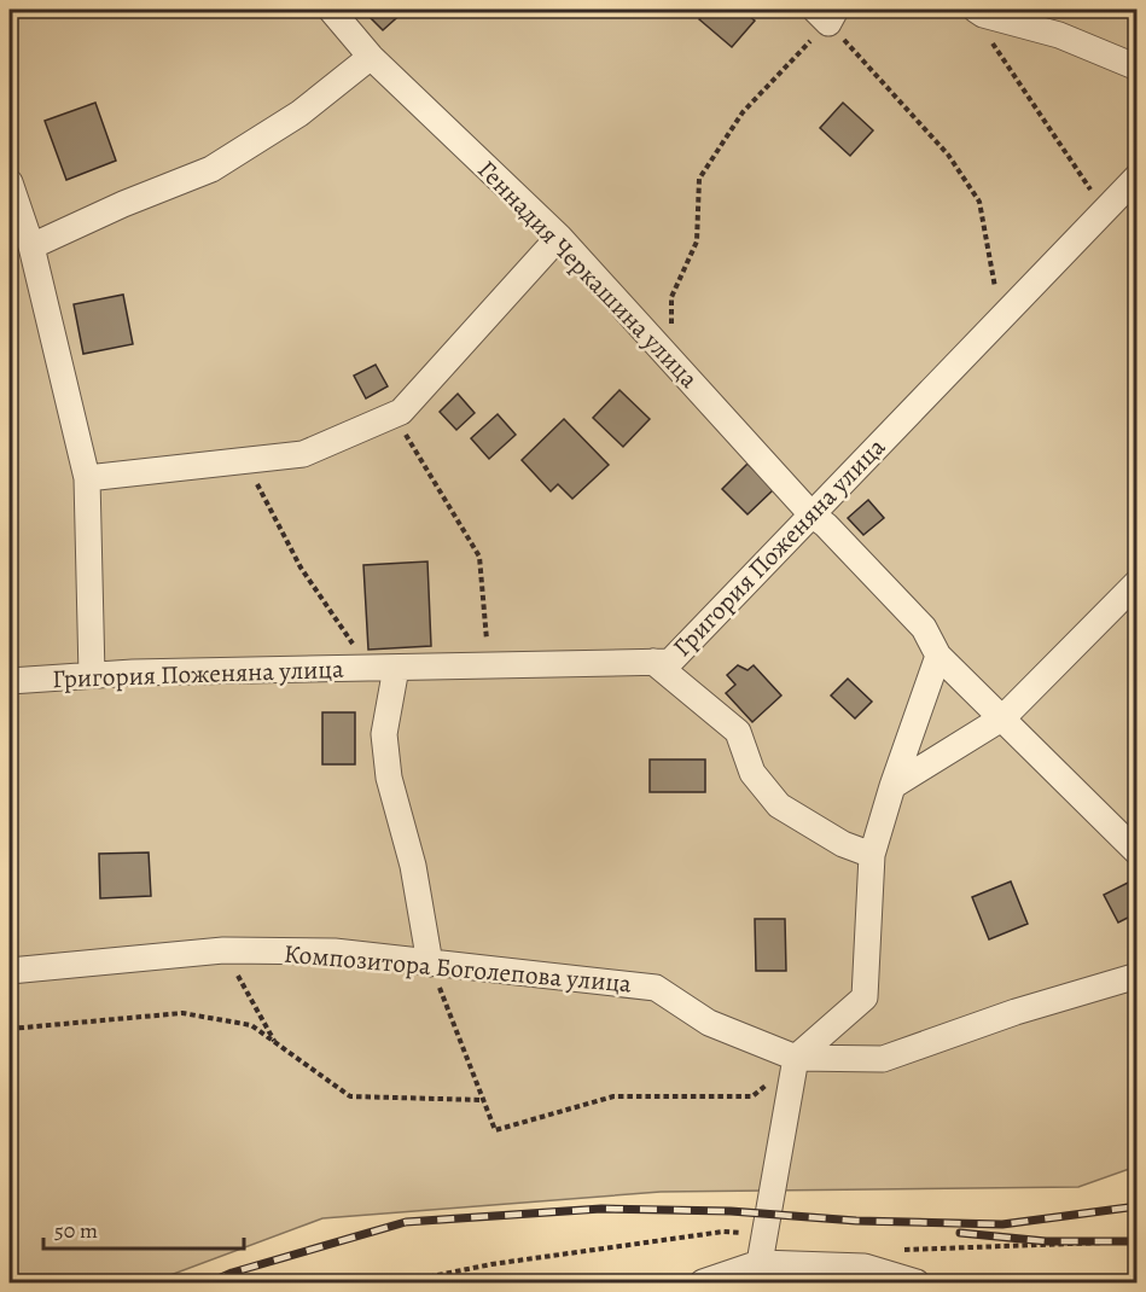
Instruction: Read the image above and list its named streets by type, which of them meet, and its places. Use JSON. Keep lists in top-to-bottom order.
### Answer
{
  "streets": {
    "street": ["Геннадия Черкашина улица", "Григория Поженяна улица", "Композитора Боголепова улица"]
  },
  "crossings": [
    ["Геннадия Черкашина улица", "Григория Поженяна улица"]
  ],
  "scale_bar": "50 m"
}
